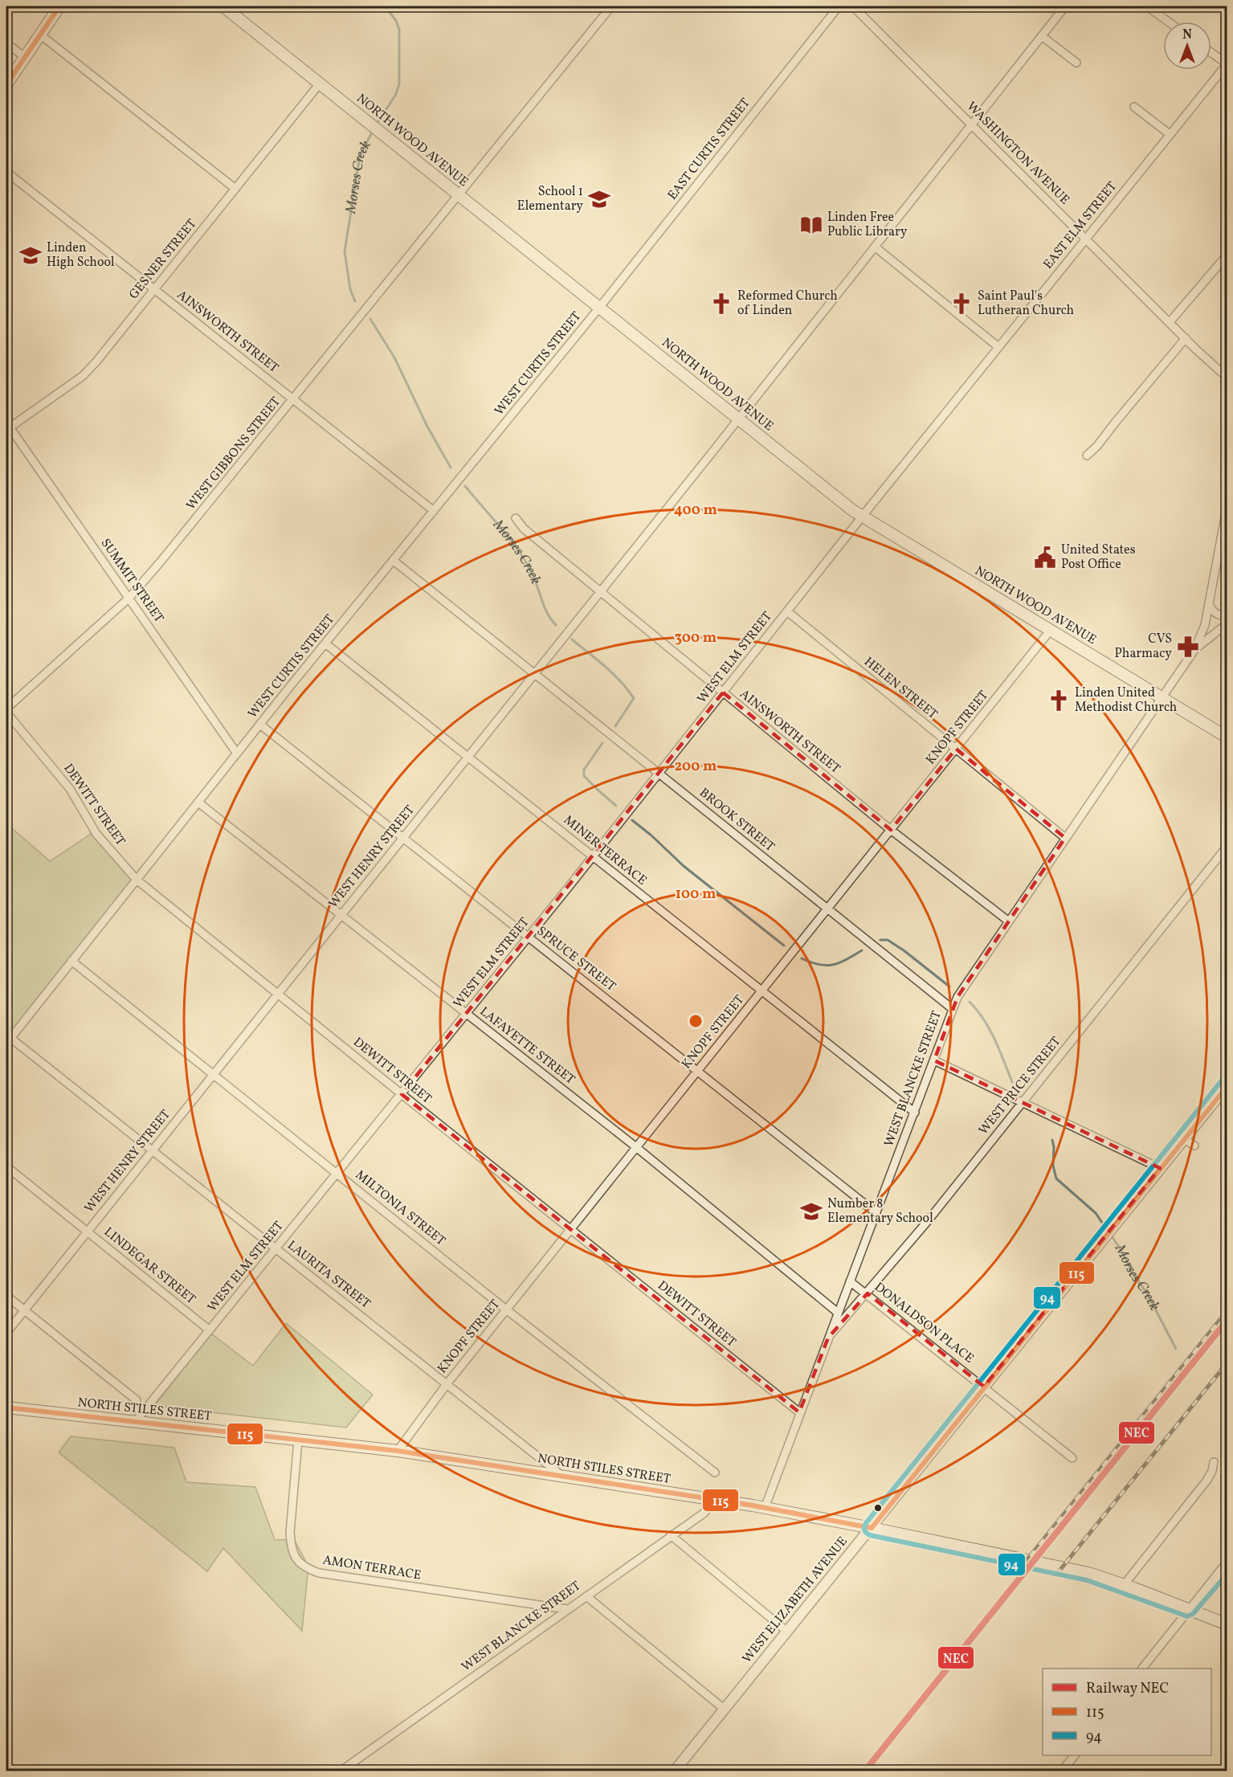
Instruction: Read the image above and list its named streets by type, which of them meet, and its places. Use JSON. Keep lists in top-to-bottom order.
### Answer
{
  "streets": {
    "main road": ["NORTH WOOD AVENUE", "NORTH STILES STREET"],
    "street": [
      "EAST CURTIS STREET",
      "WASHINGTON AVENUE",
      "EAST ELM STREET",
      "GESNER STREET",
      "AINSWORTH STREET",
      "WEST CURTIS STREET",
      "WEST GIBBONS STREET",
      "SUMMIT STREET",
      "WEST ELM STREET",
      "HELEN STREET",
      "KNOPF STREET",
      "DEWITT STREET",
      "BROOK STREET",
      "MINER TERRACE",
      "WEST HENRY STREET",
      "SPRUCE STREET",
      "LAFAYETTE STREET",
      "WEST BLANCKE STREET",
      "WEST PRICE STREET",
      "MILTONIA STREET",
      "LINDEGAR STREET",
      "LAURITA STREET",
      "DONALDSON PLACE",
      "AMON TERRACE",
      "WEST ELIZABETH AVENUE"
    ]
  },
  "crossings": [
    ["NORTH WOOD AVENUE", "EAST CURTIS STREET"],
    ["NORTH WOOD AVENUE", "EAST ELM STREET"],
    ["NORTH WOOD AVENUE", "GESNER STREET"],
    ["NORTH WOOD AVENUE", "WEST CURTIS STREET"],
    ["NORTH WOOD AVENUE", "WEST GIBBONS STREET"],
    ["NORTH WOOD AVENUE", "WEST ELM STREET"],
    ["NORTH WOOD AVENUE", "KNOPF STREET"],
    ["NORTH WOOD AVENUE", "WEST HENRY STREET"],
    ["NORTH WOOD AVENUE", "WEST BLANCKE STREET"],
    ["EAST CURTIS STREET", "WEST CURTIS STREET"],
    ["WASHINGTON AVENUE", "EAST ELM STREET"],
    ["WASHINGTON AVENUE", "WEST HENRY STREET"],
    ["EAST ELM STREET", "WEST ELM STREET"],
    ["GESNER STREET", "AINSWORTH STREET"],
    ["GESNER STREET", "SUMMIT STREET"],
    ["AINSWORTH STREET", "WEST CURTIS STREET"],
    ["AINSWORTH STREET", "WEST GIBBONS STREET"],
    ["AINSWORTH STREET", "WEST ELM STREET"],
    ["AINSWORTH STREET", "KNOPF STREET"],
    ["AINSWORTH STREET", "WEST HENRY STREET"],
    ["AINSWORTH STREET", "WEST BLANCKE STREET"],
    ["WEST CURTIS STREET", "SUMMIT STREET"],
    ["WEST CURTIS STREET", "DEWITT STREET"],
    ["WEST CURTIS STREET", "BROOK STREET"],
    ["WEST CURTIS STREET", "MINER TERRACE"],
    ["WEST CURTIS STREET", "SPRUCE STREET"],
    ["WEST CURTIS STREET", "LAFAYETTE STREET"],
    ["WEST CURTIS STREET", "MILTONIA STREET"],
    ["WEST CURTIS STREET", "LAURITA STREET"],
    ["WEST GIBBONS STREET", "SUMMIT STREET"],
    ["WEST ELM STREET", "HELEN STREET"],
    ["WEST ELM STREET", "DEWITT STREET"],
    ["WEST ELM STREET", "BROOK STREET"],
    ["WEST ELM STREET", "MINER TERRACE"],
    ["WEST ELM STREET", "SPRUCE STREET"],
    ["WEST ELM STREET", "LAFAYETTE STREET"],
    ["WEST ELM STREET", "MILTONIA STREET"],
    ["WEST ELM STREET", "LINDEGAR STREET"],
    ["WEST ELM STREET", "LAURITA STREET"],
    ["WEST ELM STREET", "NORTH STILES STREET"],
    ["HELEN STREET", "KNOPF STREET"],
    ["HELEN STREET", "WEST BLANCKE STREET"],
    ["KNOPF STREET", "DEWITT STREET"],
    ["KNOPF STREET", "BROOK STREET"],
    ["KNOPF STREET", "MINER TERRACE"],
    ["KNOPF STREET", "SPRUCE STREET"],
    ["KNOPF STREET", "LAFAYETTE STREET"],
    ["KNOPF STREET", "MILTONIA STREET"],
    ["KNOPF STREET", "LAURITA STREET"],
    ["KNOPF STREET", "NORTH STILES STREET"],
    ["DEWITT STREET", "WEST HENRY STREET"],
    ["DEWITT STREET", "WEST BLANCKE STREET"],
    ["BROOK STREET", "WEST HENRY STREET"],
    ["BROOK STREET", "WEST BLANCKE STREET"],
    ["MINER TERRACE", "WEST HENRY STREET"],
    ["MINER TERRACE", "WEST BLANCKE STREET"],
    ["WEST HENRY STREET", "SPRUCE STREET"],
    ["WEST HENRY STREET", "LAFAYETTE STREET"],
    ["WEST HENRY STREET", "MILTONIA STREET"],
    ["WEST HENRY STREET", "LINDEGAR STREET"],
    ["WEST HENRY STREET", "LAURITA STREET"],
    ["SPRUCE STREET", "WEST BLANCKE STREET"],
    ["LAFAYETTE STREET", "WEST BLANCKE STREET"],
    ["WEST BLANCKE STREET", "WEST PRICE STREET"],
    ["WEST BLANCKE STREET", "DONALDSON PLACE"],
    ["WEST BLANCKE STREET", "NORTH STILES STREET"],
    ["WEST BLANCKE STREET", "AMON TERRACE"],
    ["WEST PRICE STREET", "DONALDSON PLACE"],
    ["LAURITA STREET", "NORTH STILES STREET"],
    ["DONALDSON PLACE", "WEST ELIZABETH AVENUE"],
    ["NORTH STILES STREET", "AMON TERRACE"],
    ["NORTH STILES STREET", "WEST ELIZABETH AVENUE"]
  ],
  "water": ["Morses Creek"],
  "places": {
    "school or university": ["School 1 Elementary", "Linden High School", "Number 8 Elementary School"],
    "library": ["Linden Free Public Library"],
    "church": ["Reformed Church of Linden", "Saint Paul's Lutheran Church", "Linden United Methodist Church"],
    "public building": ["United States Post Office"],
    "pharmacy": ["CVS Pharmacy"]
  },
  "lines": ["transit line 115", "transit line 94", "rail line NEC"],
  "legend": ["Railway NEC", "115", "94"],
  "north": "top",
  "rings": [
    "400 m",
    "300 m",
    "200 m",
    "100 m"
  ]
}
